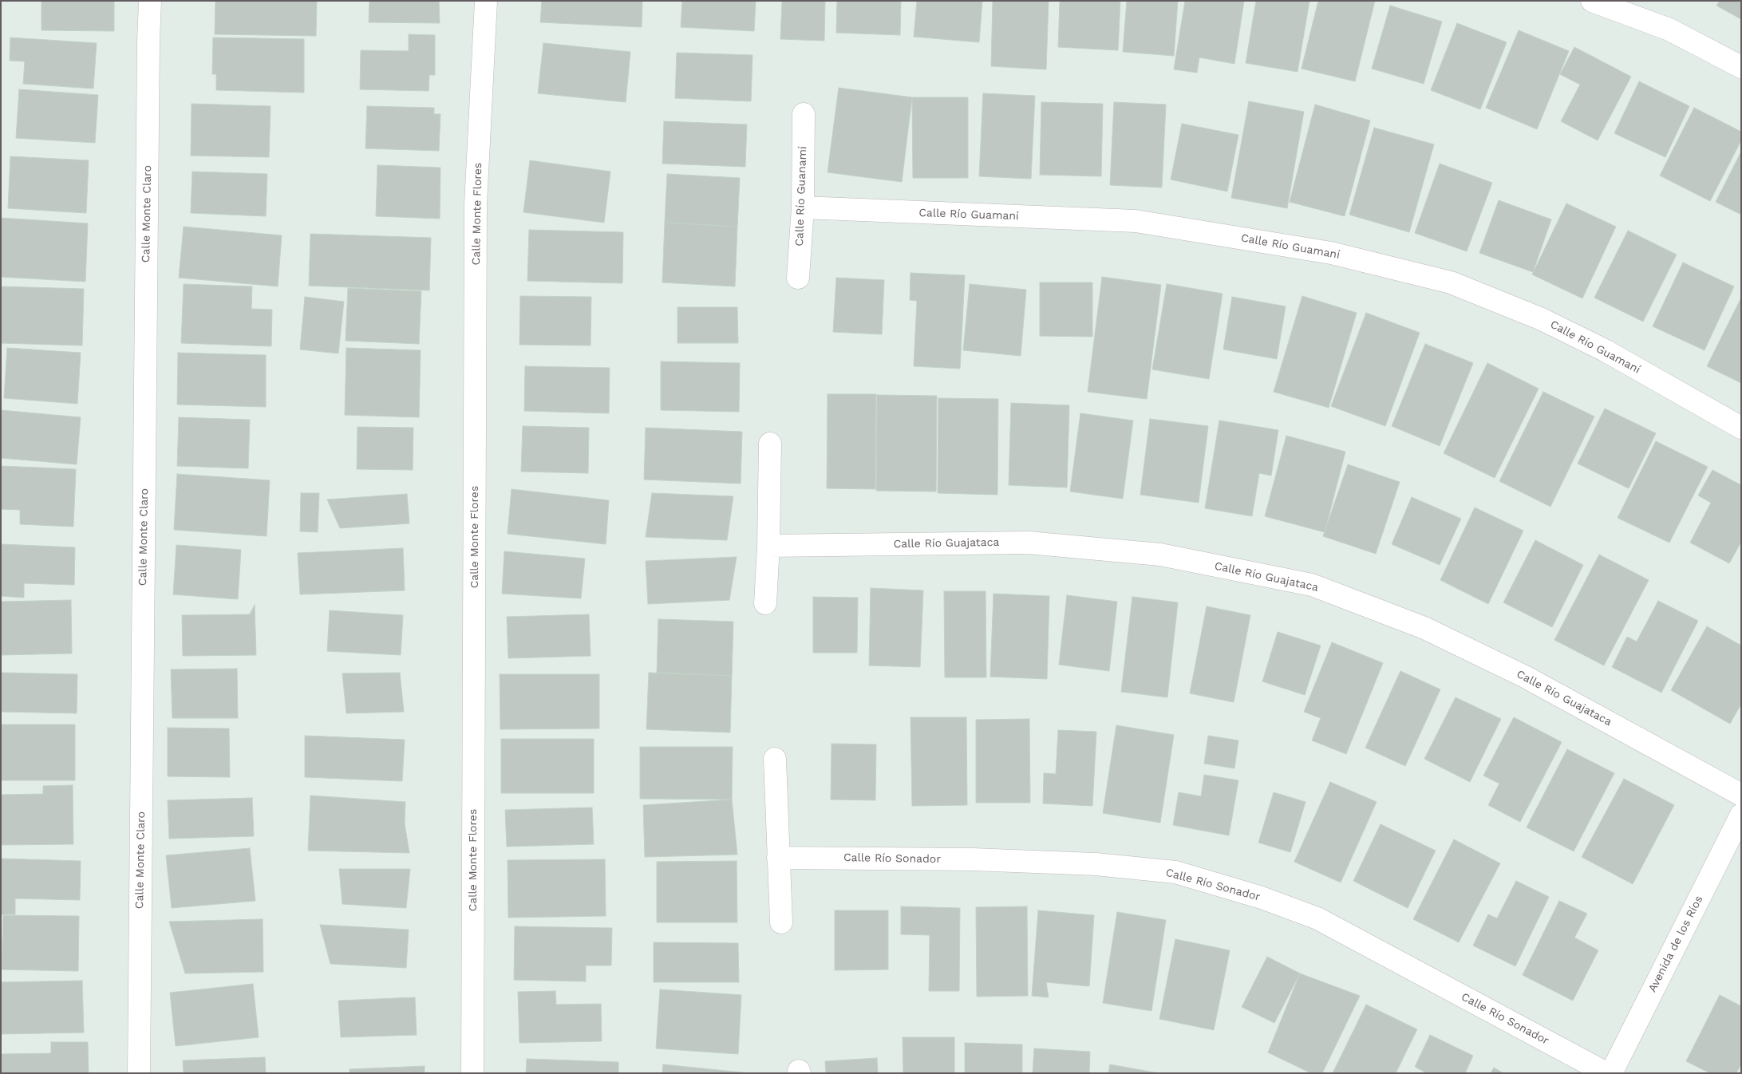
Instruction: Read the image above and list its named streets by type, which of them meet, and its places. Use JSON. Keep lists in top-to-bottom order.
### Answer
{
  "streets": {
    "street": [
      "Calle Río Guanamí",
      "Calle Monte Claro",
      "Calle Monte Flores",
      "Calle Río Guamaní",
      "Calle Río Guajataca",
      "Calle Río Sonador",
      "Avenida de los Ríos"
    ]
  },
  "crossings": [
    ["Calle Río Guanamí", "Calle Río Guamaní"]
  ]
}
